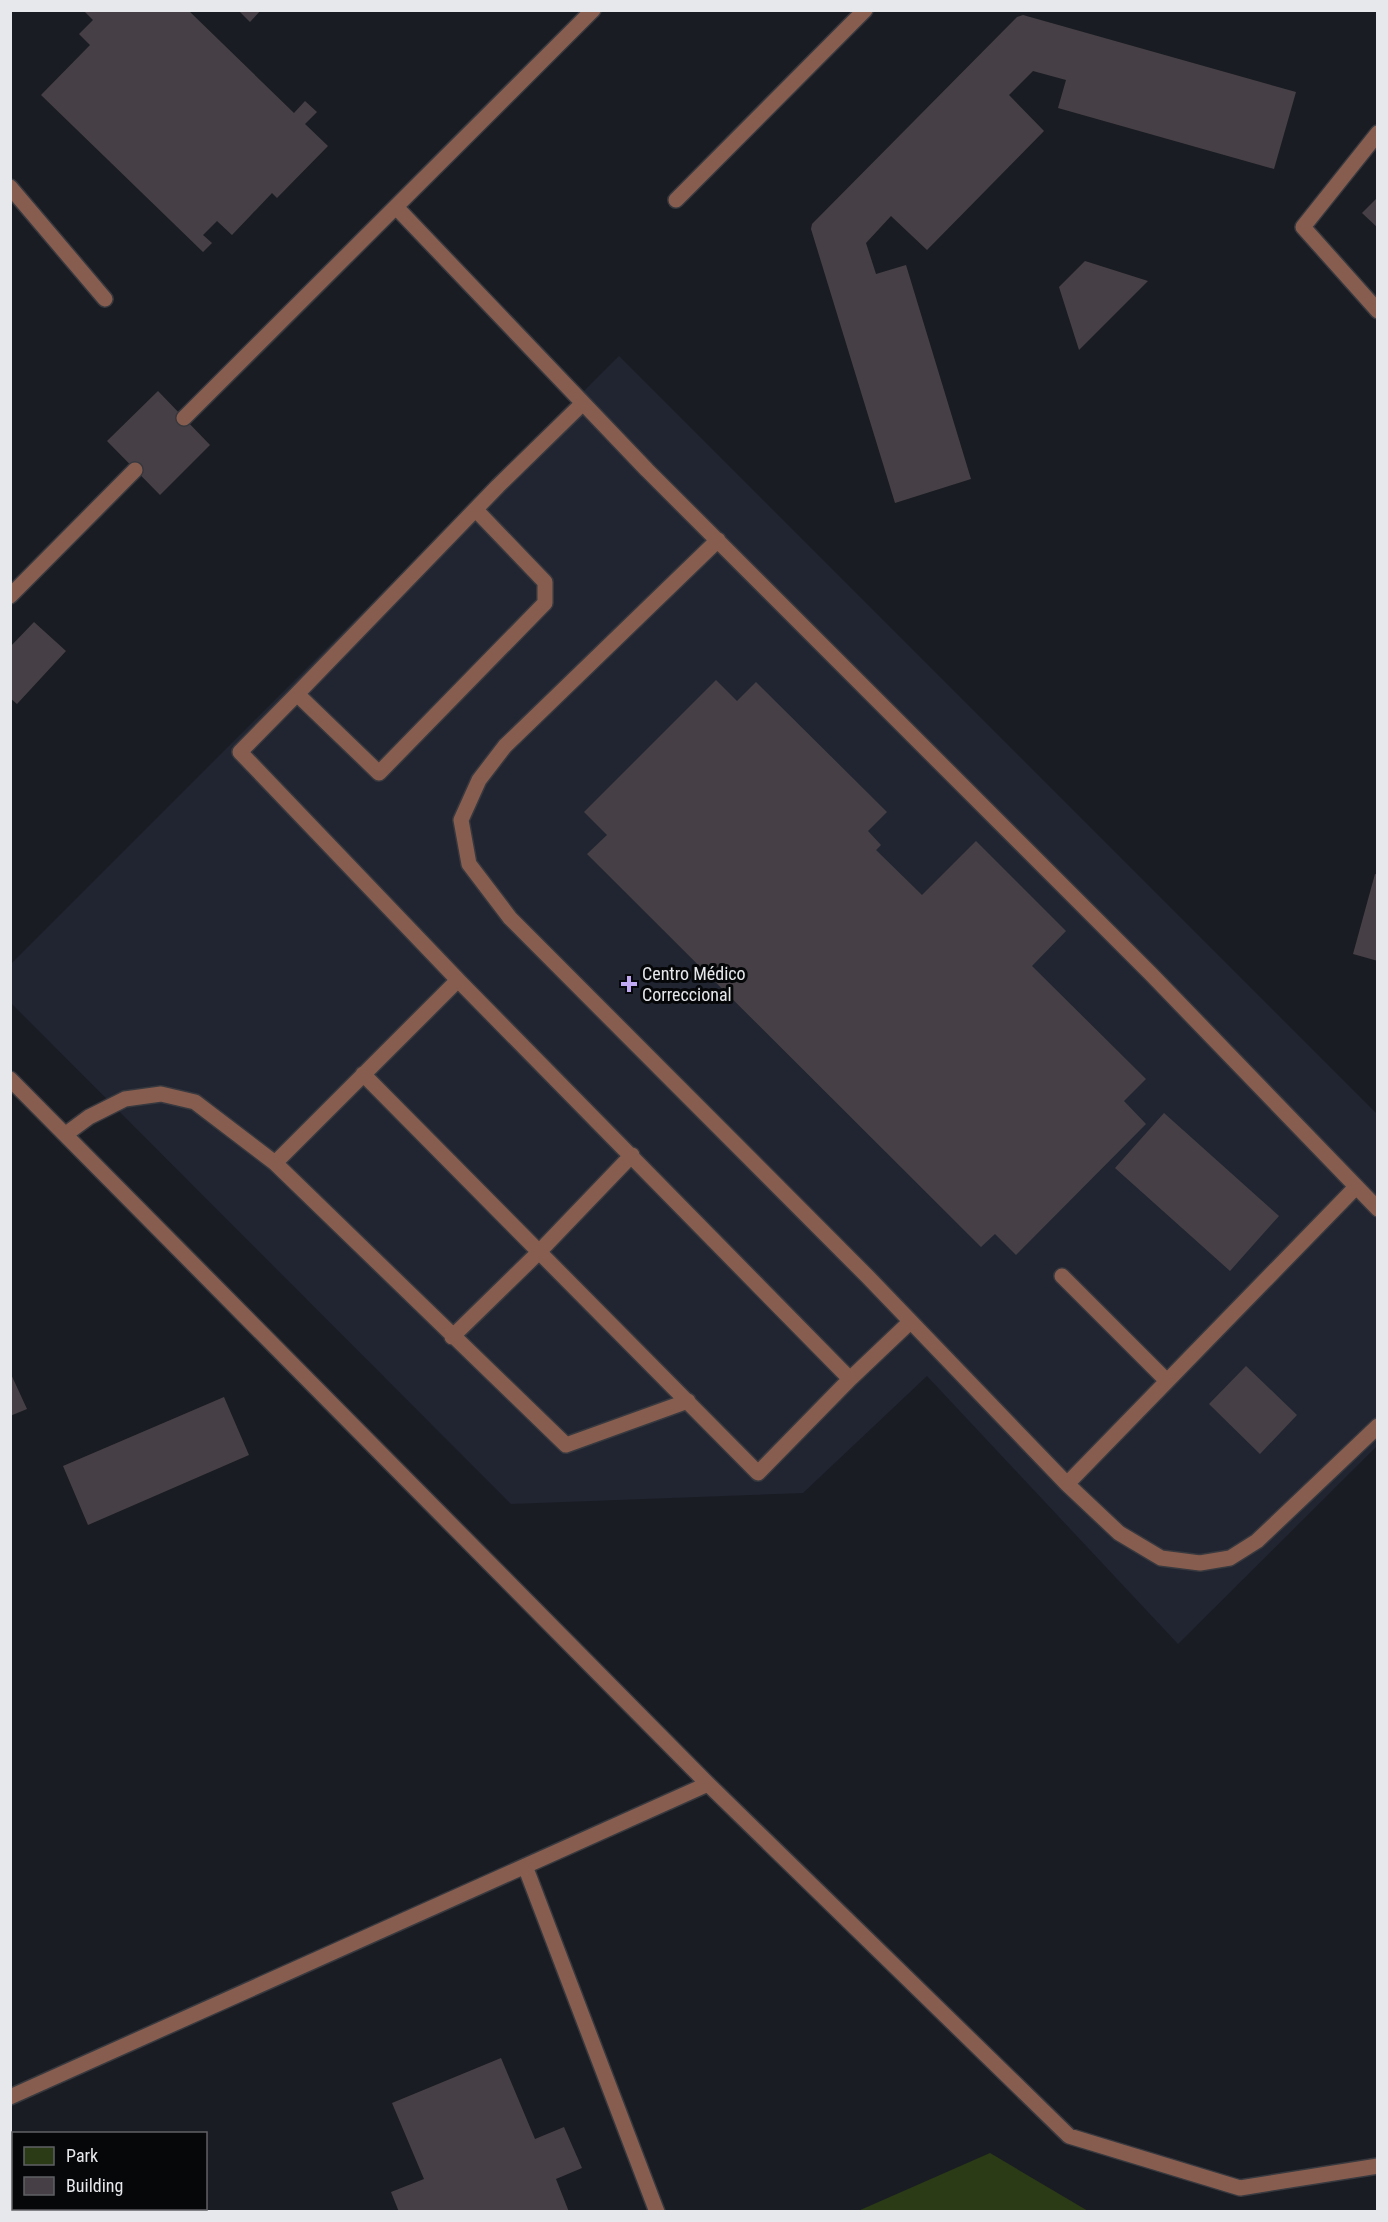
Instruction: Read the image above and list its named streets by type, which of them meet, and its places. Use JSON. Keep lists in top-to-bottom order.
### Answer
{
  "places": {
    "health": ["Centro Médico Correccional"]
  },
  "legend": ["Park", "Building"]
}
